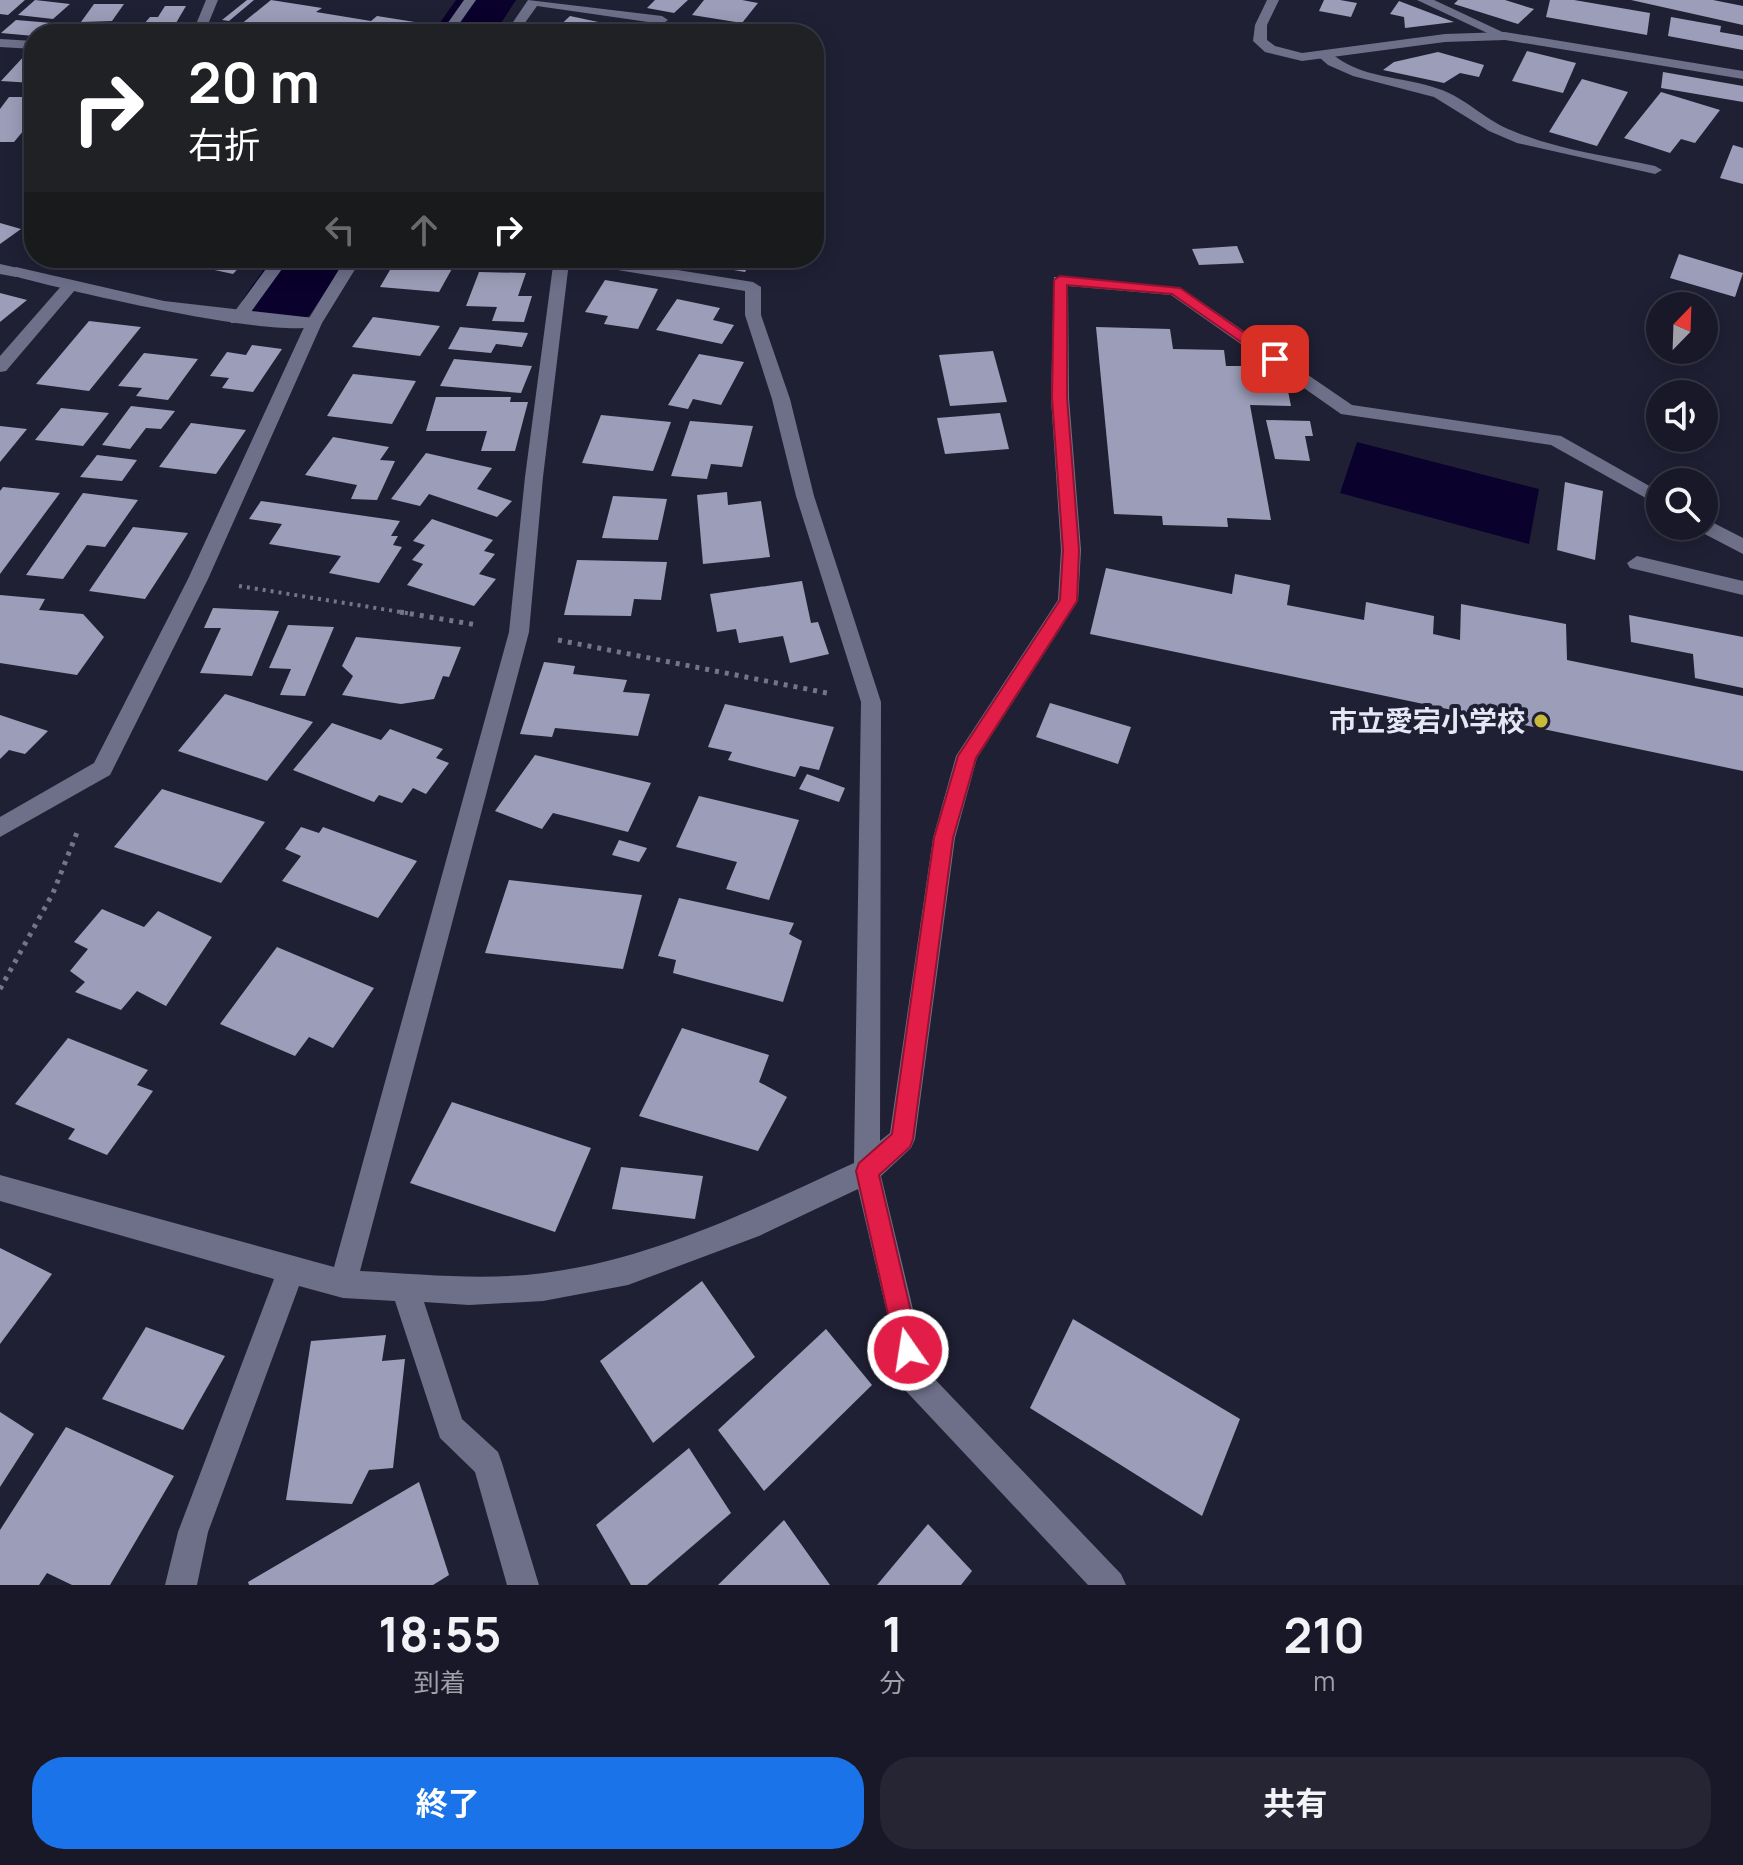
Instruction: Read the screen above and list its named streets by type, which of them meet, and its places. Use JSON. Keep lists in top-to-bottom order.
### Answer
{
  "places": ["市立愛宕小学校"],
  "north": "top right",
  "page": {
    "turn": ["20 m", "右折"],
    "eta": [
      "18:55",
      "到着",
      "1",
      "分",
      "210",
      "m"
    ],
    "buttons": ["終了", "共有"]
  }
}
